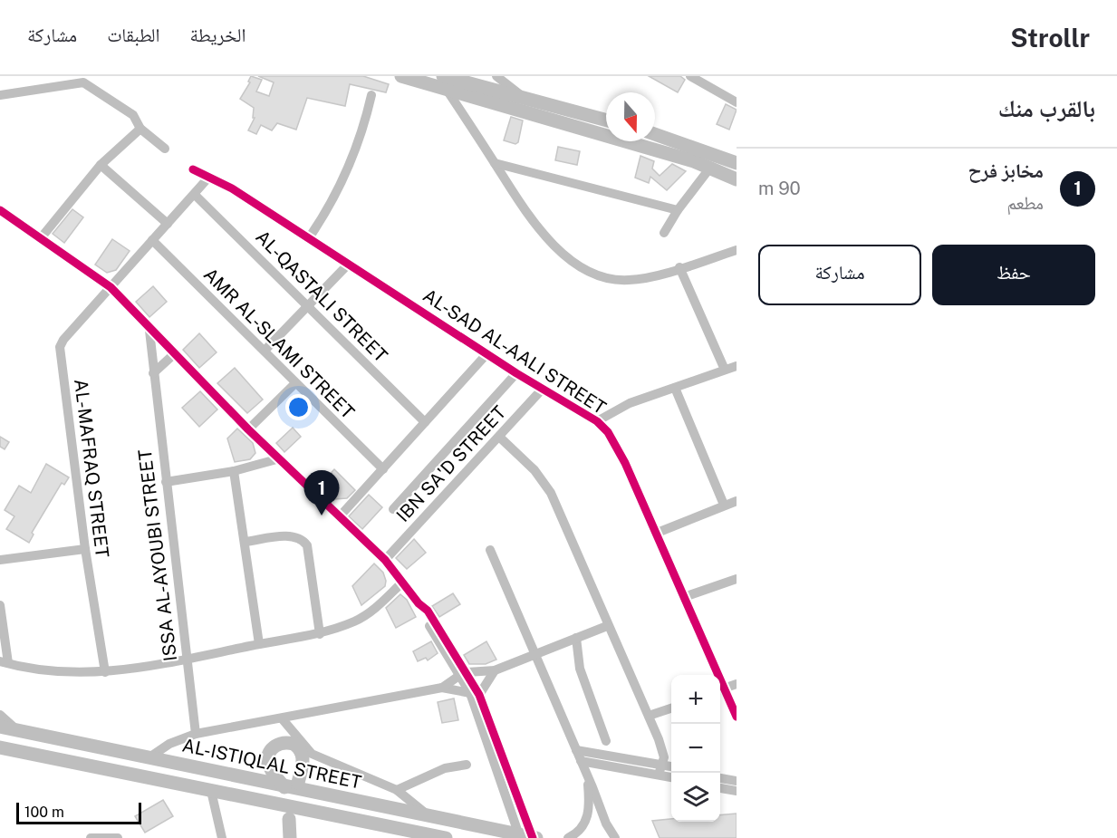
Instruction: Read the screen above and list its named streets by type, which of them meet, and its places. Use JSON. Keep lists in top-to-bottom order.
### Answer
{
  "streets": {
    "highway": ["AL-ISTIQLAL STREET"],
    "street": [
      "AL-QASTALI STREET",
      "AMR AL-SLAMI STREET",
      "AL-SAD AL-AALI STREET",
      "IBN SA'D STREET",
      "AL-MAFRAQ STREET",
      "ISSA AL-AYOUBI STREET"
    ]
  },
  "crossings": [
    ["AL-QASTALI STREET", "AL-MAFRAQ STREET"],
    ["AMR AL-SLAMI STREET", "AL-MAFRAQ STREET"],
    ["AL-SAD AL-AALI STREET", "IBN SA'D STREET"],
    ["AL-SAD AL-AALI STREET", "AL-MAFRAQ STREET"]
  ],
  "scale_bar": "100 m",
  "north": "bottom",
  "page": {
    "header": "Strollr",
    "nav": ["الخريطة", "الطبقات", "مشاركة"],
    "heading": "بالقرب منك",
    "list": [
      {
        "mark": "1",
        "name": "مخابز فرح",
        "note": "مطعم",
        "value": "90 m"
      }
    ],
    "buttons": ["حفظ", "مشاركة"],
    "pins": "1",
    "map_buttons": ["+", "−"],
    "scale": "100 m"
  }
}
